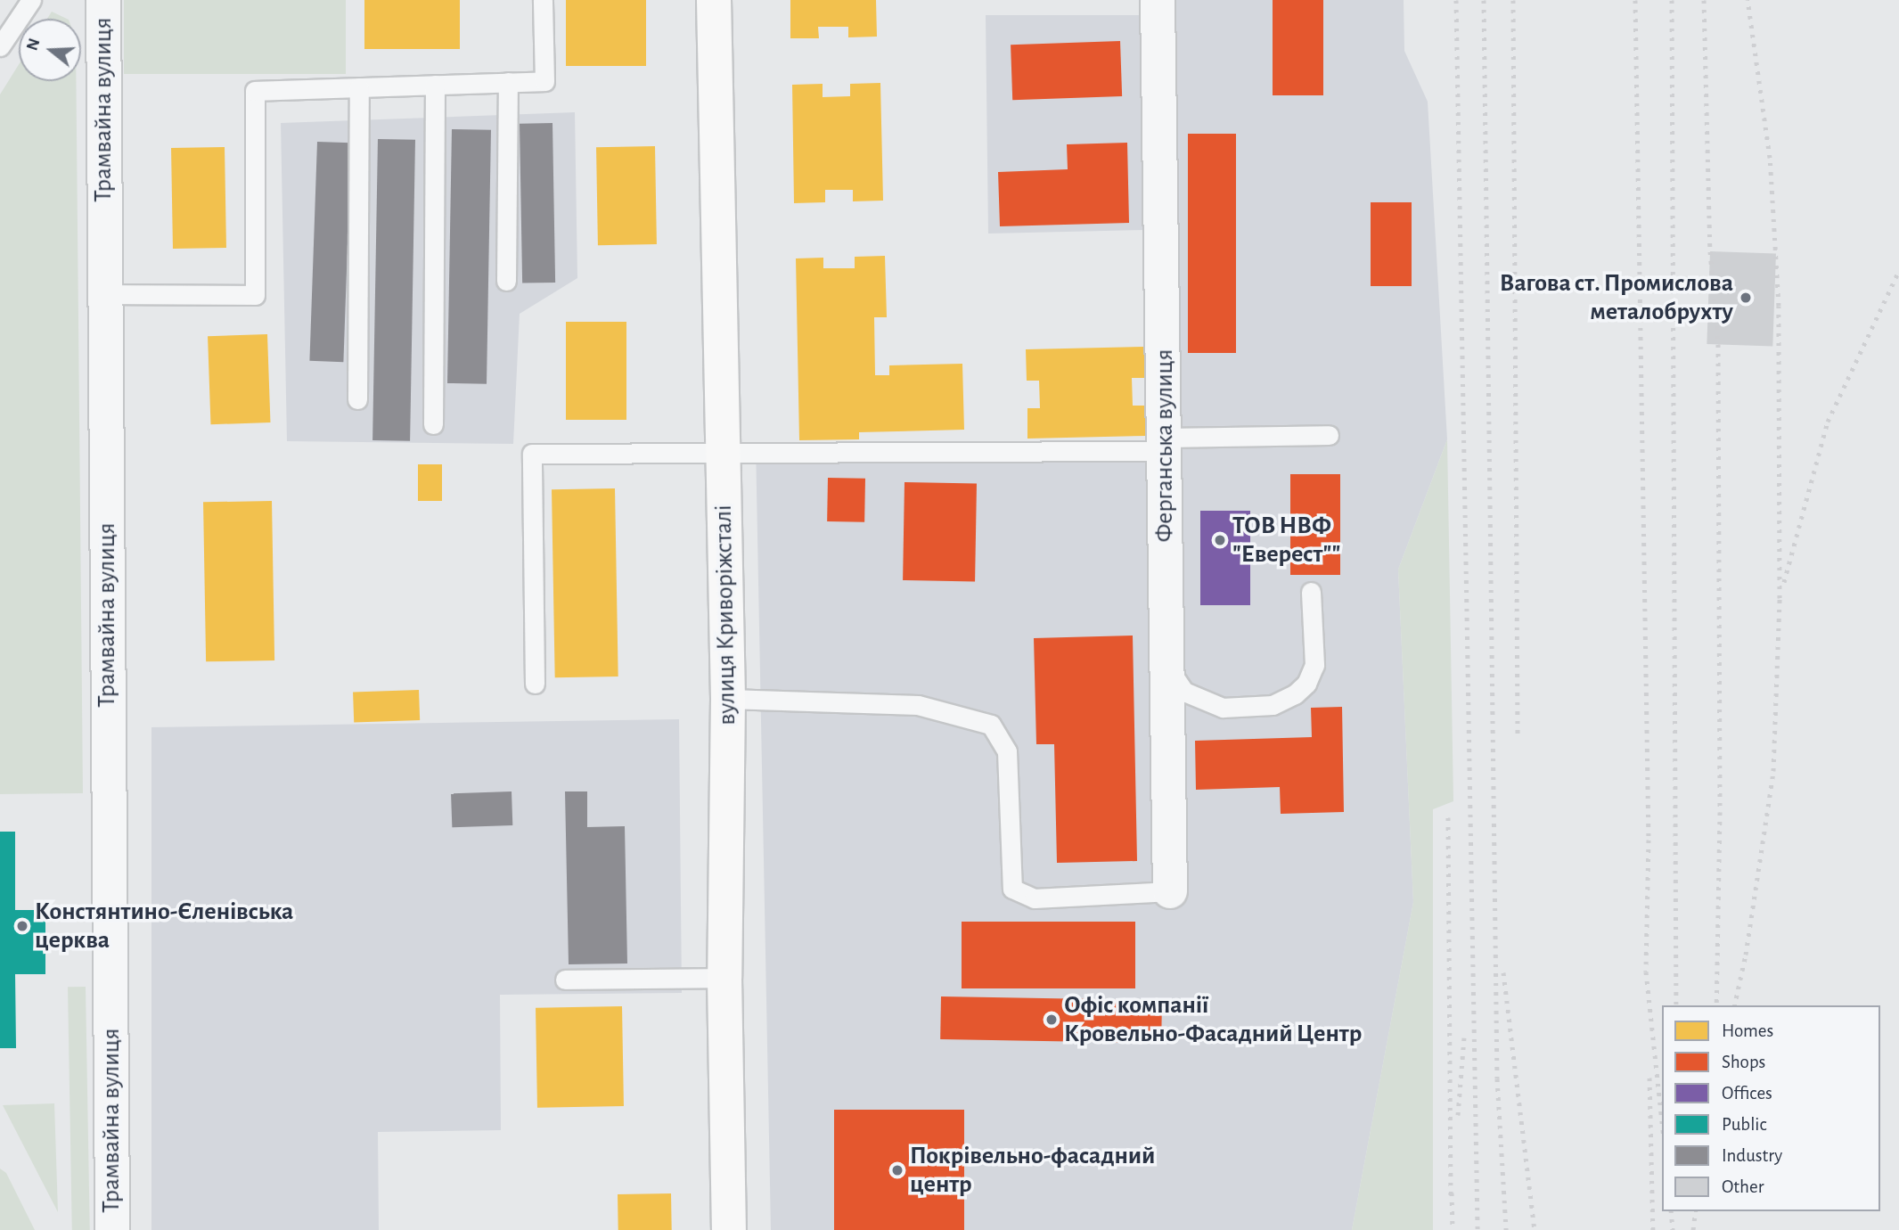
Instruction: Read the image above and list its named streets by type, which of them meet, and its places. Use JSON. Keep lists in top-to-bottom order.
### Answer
{
  "streets": {
    "main road": ["вулиця Криворіжсталі"],
    "street": ["Трамвайна вулиця", "Ферганська вулиця"]
  },
  "places": [
    "Вагова ст. Промислова металобрухту",
    "ТОВ НВФ \"Еверест\"\"",
    "Констянтино-Єленівська церква",
    "Офіс компанії Кровельно-Фасадний Центр",
    "Покрівельно-фасадний центр"
  ],
  "legend": [
    "Homes",
    "Shops",
    "Offices",
    "Public",
    "Industry",
    "Other"
  ],
  "north": "left"
}
